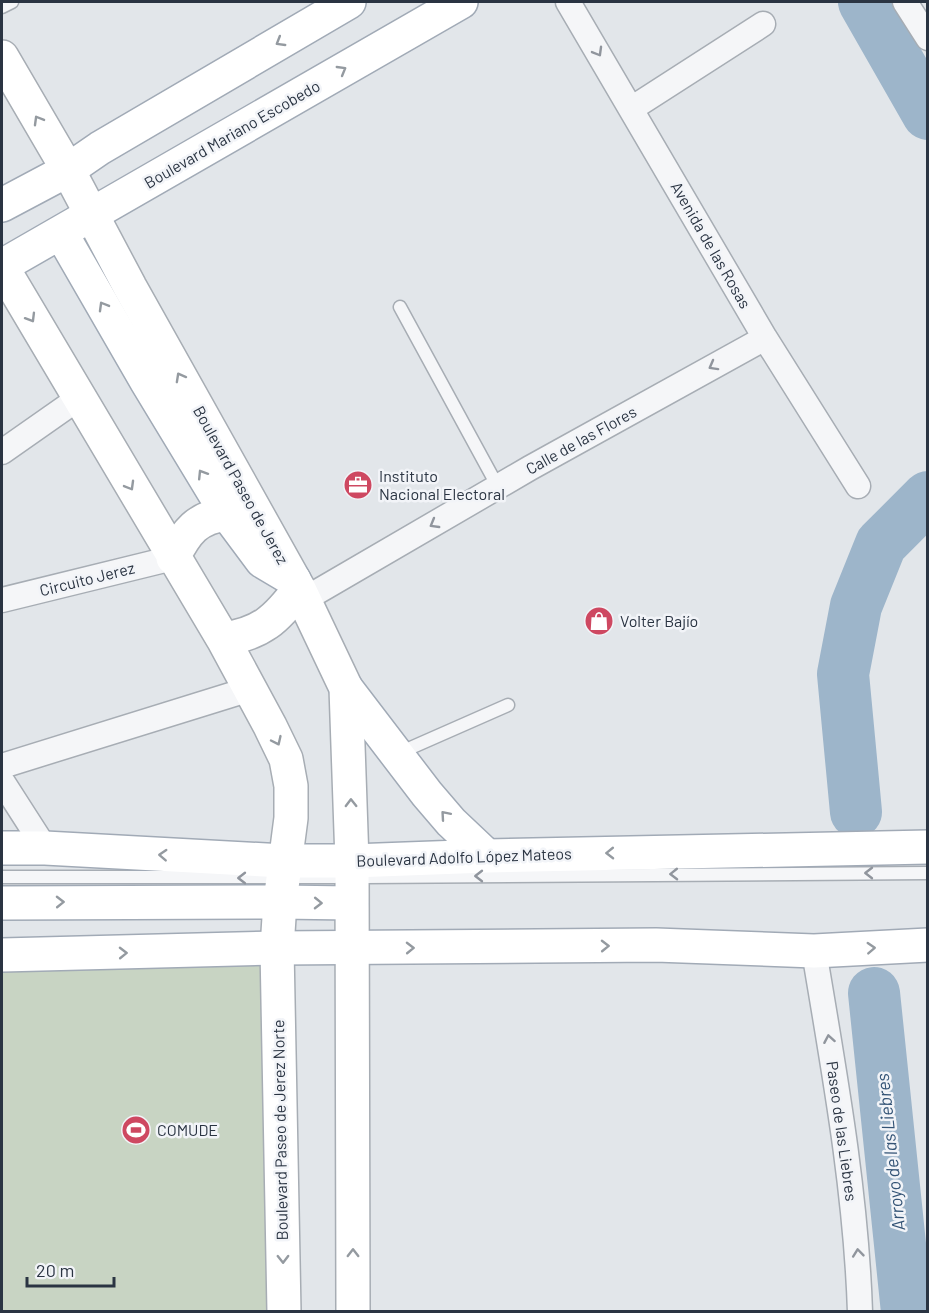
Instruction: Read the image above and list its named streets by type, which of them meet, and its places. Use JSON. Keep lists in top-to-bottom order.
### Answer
{
  "streets": {
    "main road": [
      "Boulevard Mariano Escobedo",
      "Boulevard Paseo de Jerez",
      "Boulevard Adolfo López Mateos",
      "Boulevard Paseo de Jerez Norte"
    ],
    "street": [
      "Avenida de las Rosas",
      "Calle de las Flores",
      "Circuito Jerez",
      "Paseo de las Liebres"
    ]
  },
  "crossings": [
    ["Boulevard Mariano Escobedo", "Boulevard Paseo de Jerez"],
    ["Avenida de las Rosas", "Calle de las Flores"],
    ["Calle de las Flores", "Boulevard Paseo de Jerez"],
    ["Boulevard Paseo de Jerez", "Boulevard Adolfo López Mateos"]
  ],
  "one_way": ["Calle de las Flores", "Paseo de las Liebres"],
  "water": ["Arroyo de las Liebres"],
  "places": {
    "office": ["Instituto Nacional Electoral"],
    "shop": ["Volter Bajío"],
    "sports": ["COMUDE"]
  },
  "scale_bar": "20 m"
}
